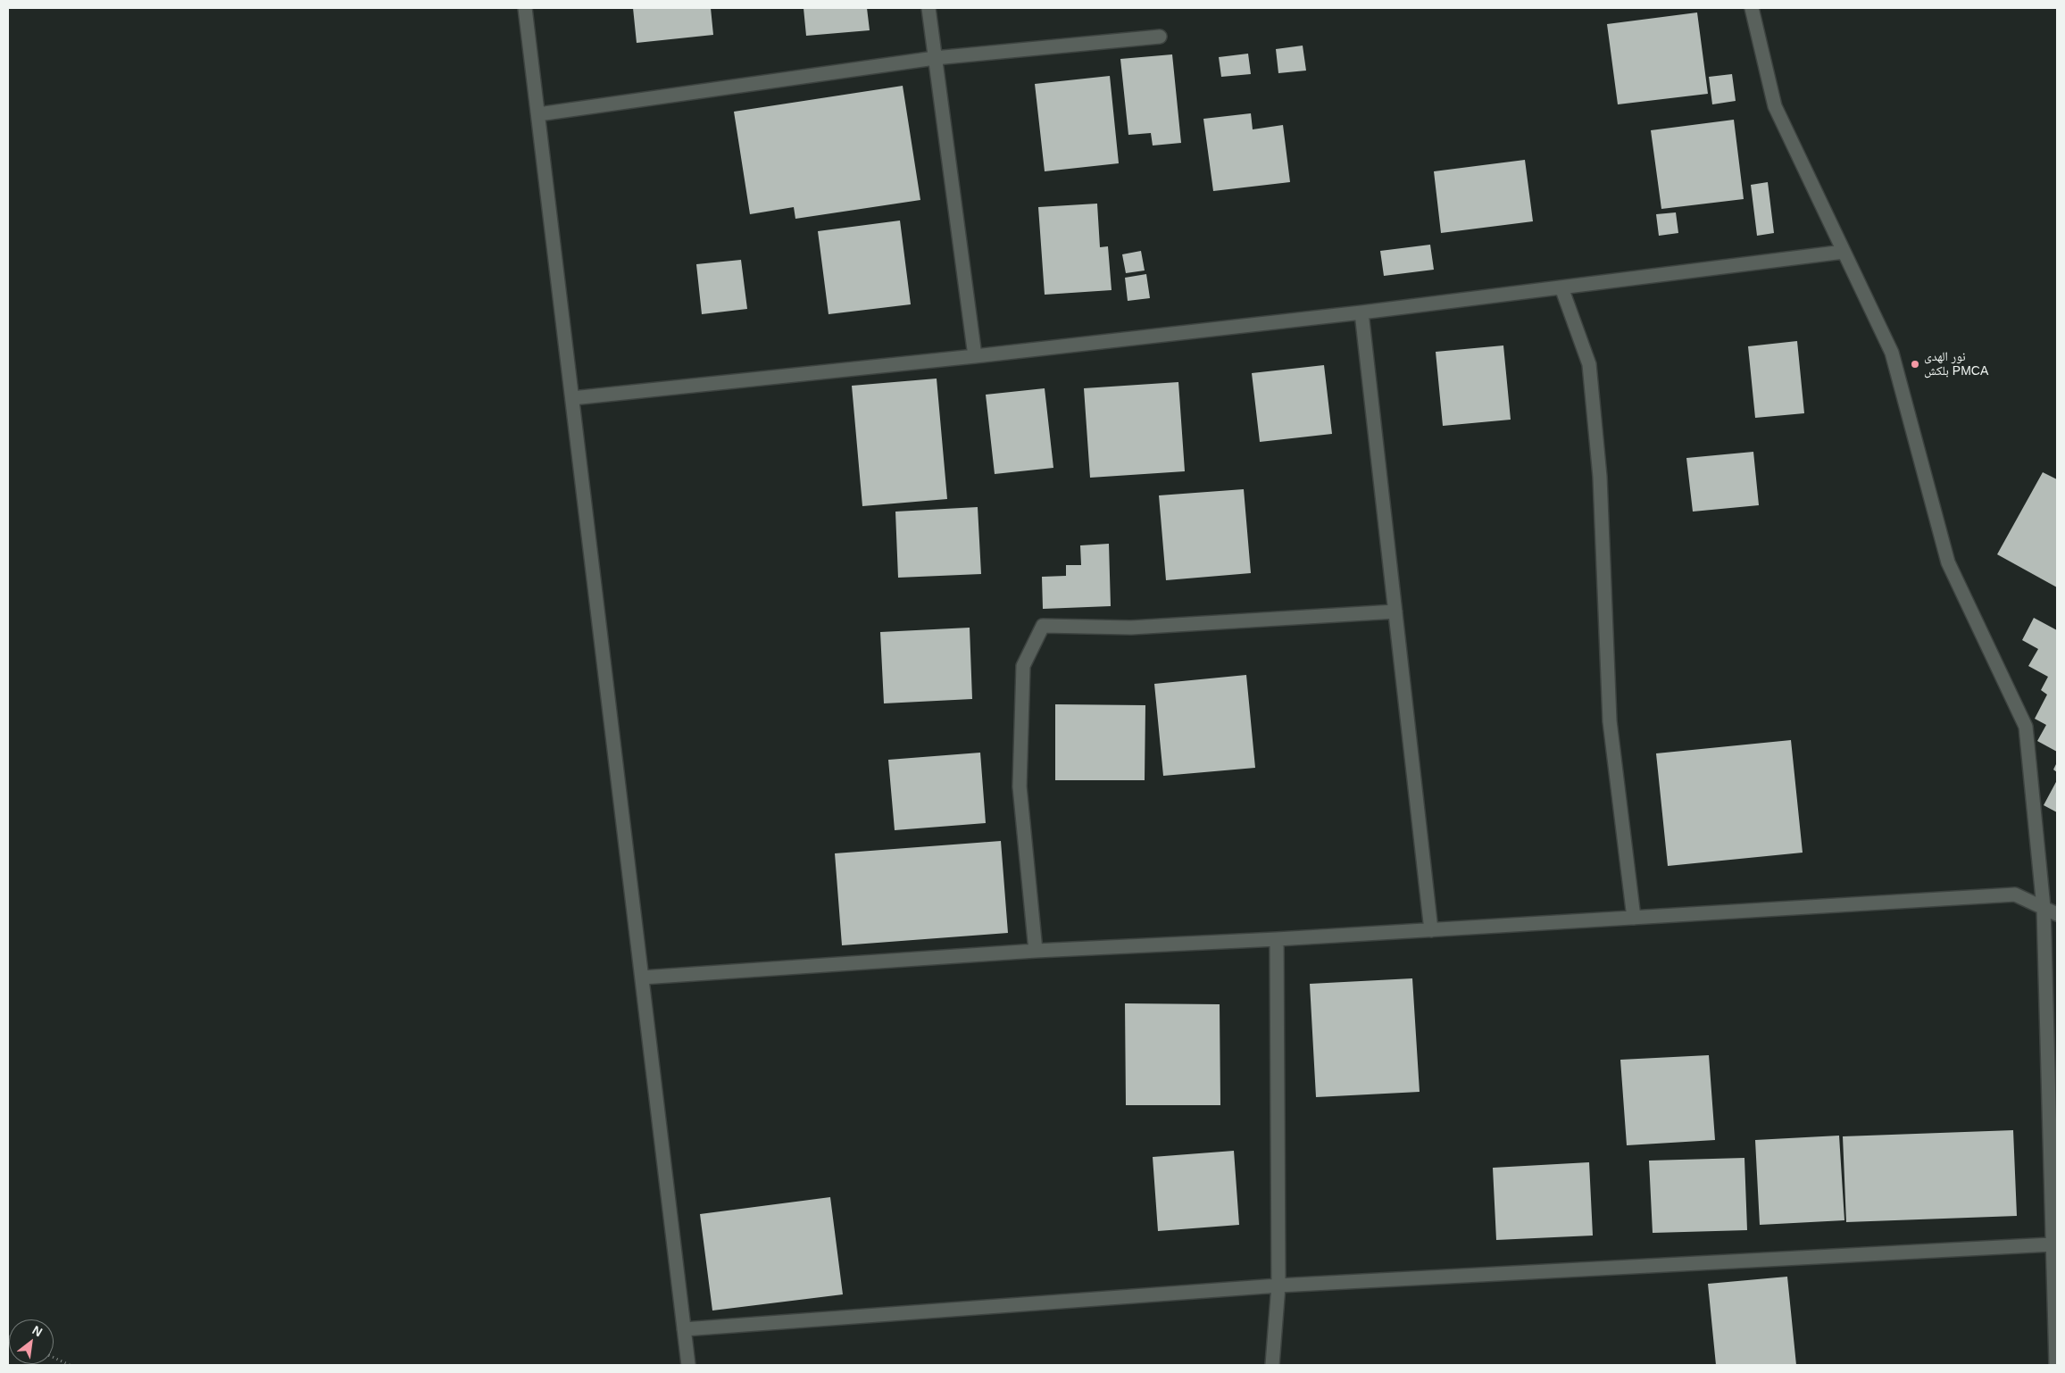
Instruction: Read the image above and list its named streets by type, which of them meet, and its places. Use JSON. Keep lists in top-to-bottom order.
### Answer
{
  "places": ["نور الهدى بلكش PMCA"],
  "north": "top right"
}
